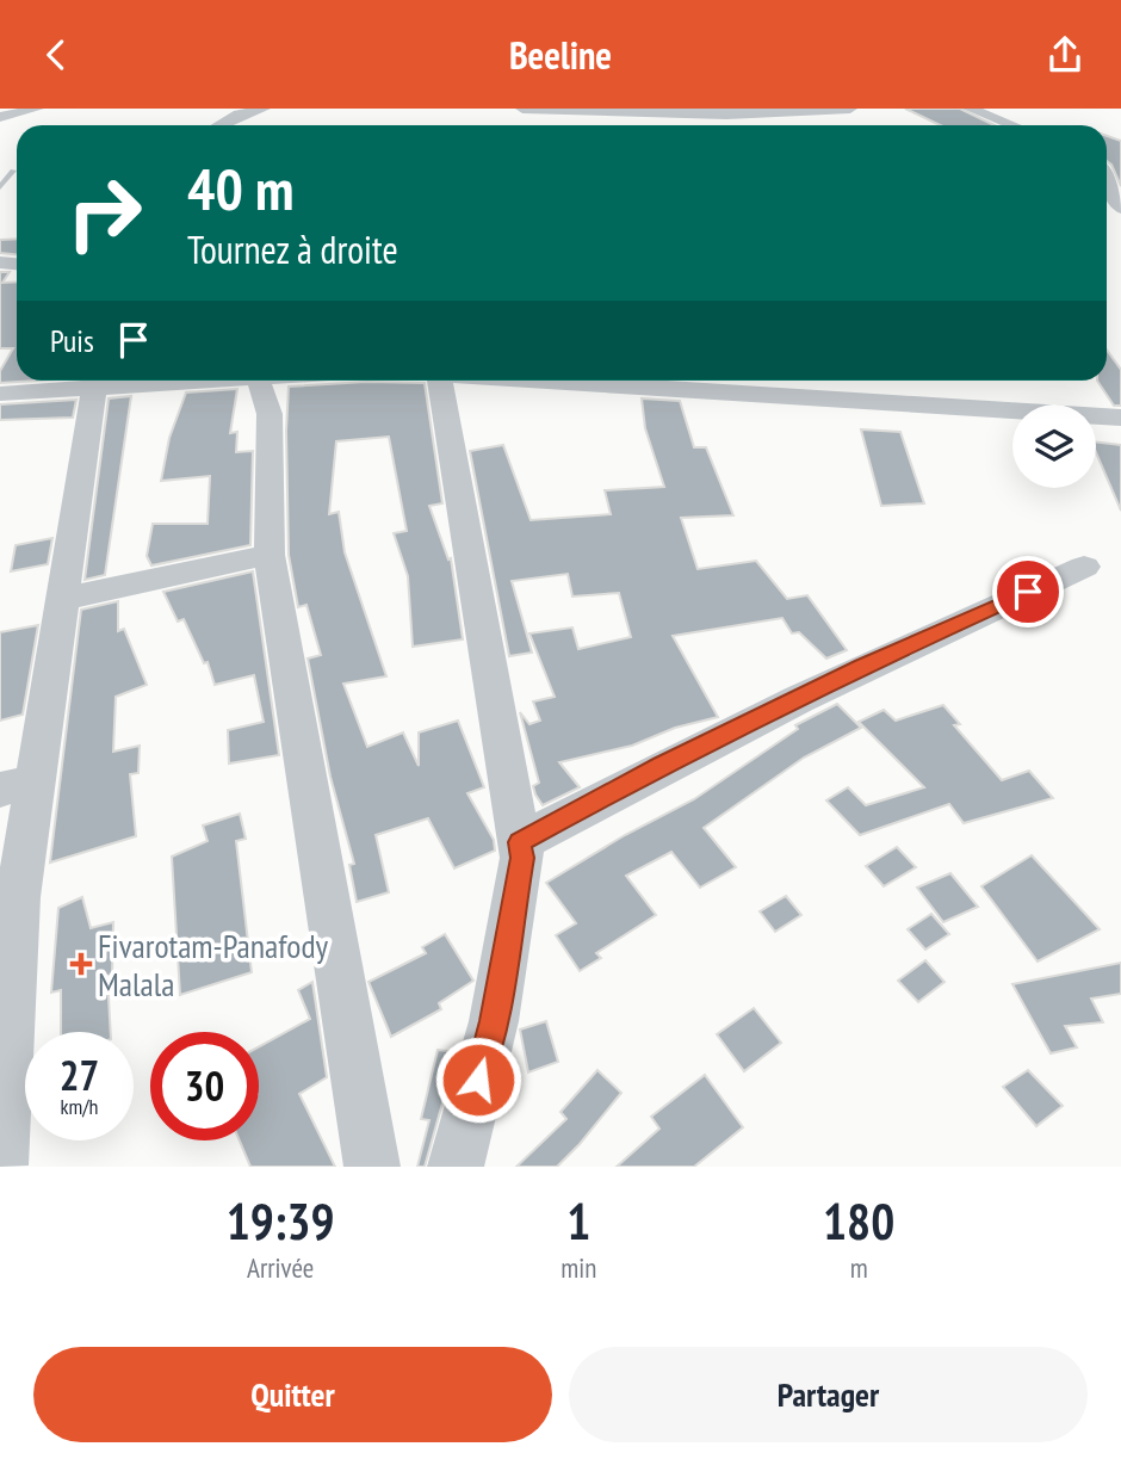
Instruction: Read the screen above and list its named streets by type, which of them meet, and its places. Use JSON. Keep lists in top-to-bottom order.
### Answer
{
  "places": {
    "health": ["Fivarotam-Panafody Malala"]
  },
  "page": {
    "header": "Beeline",
    "turn": ["40 m", "Tournez à droite"],
    "then": "Puis",
    "speed": "27 km/h",
    "limit": "30",
    "eta": [
      "19:39",
      "Arrivée",
      "1",
      "min",
      "180",
      "m"
    ],
    "buttons": ["Quitter", "Partager"]
  }
}
